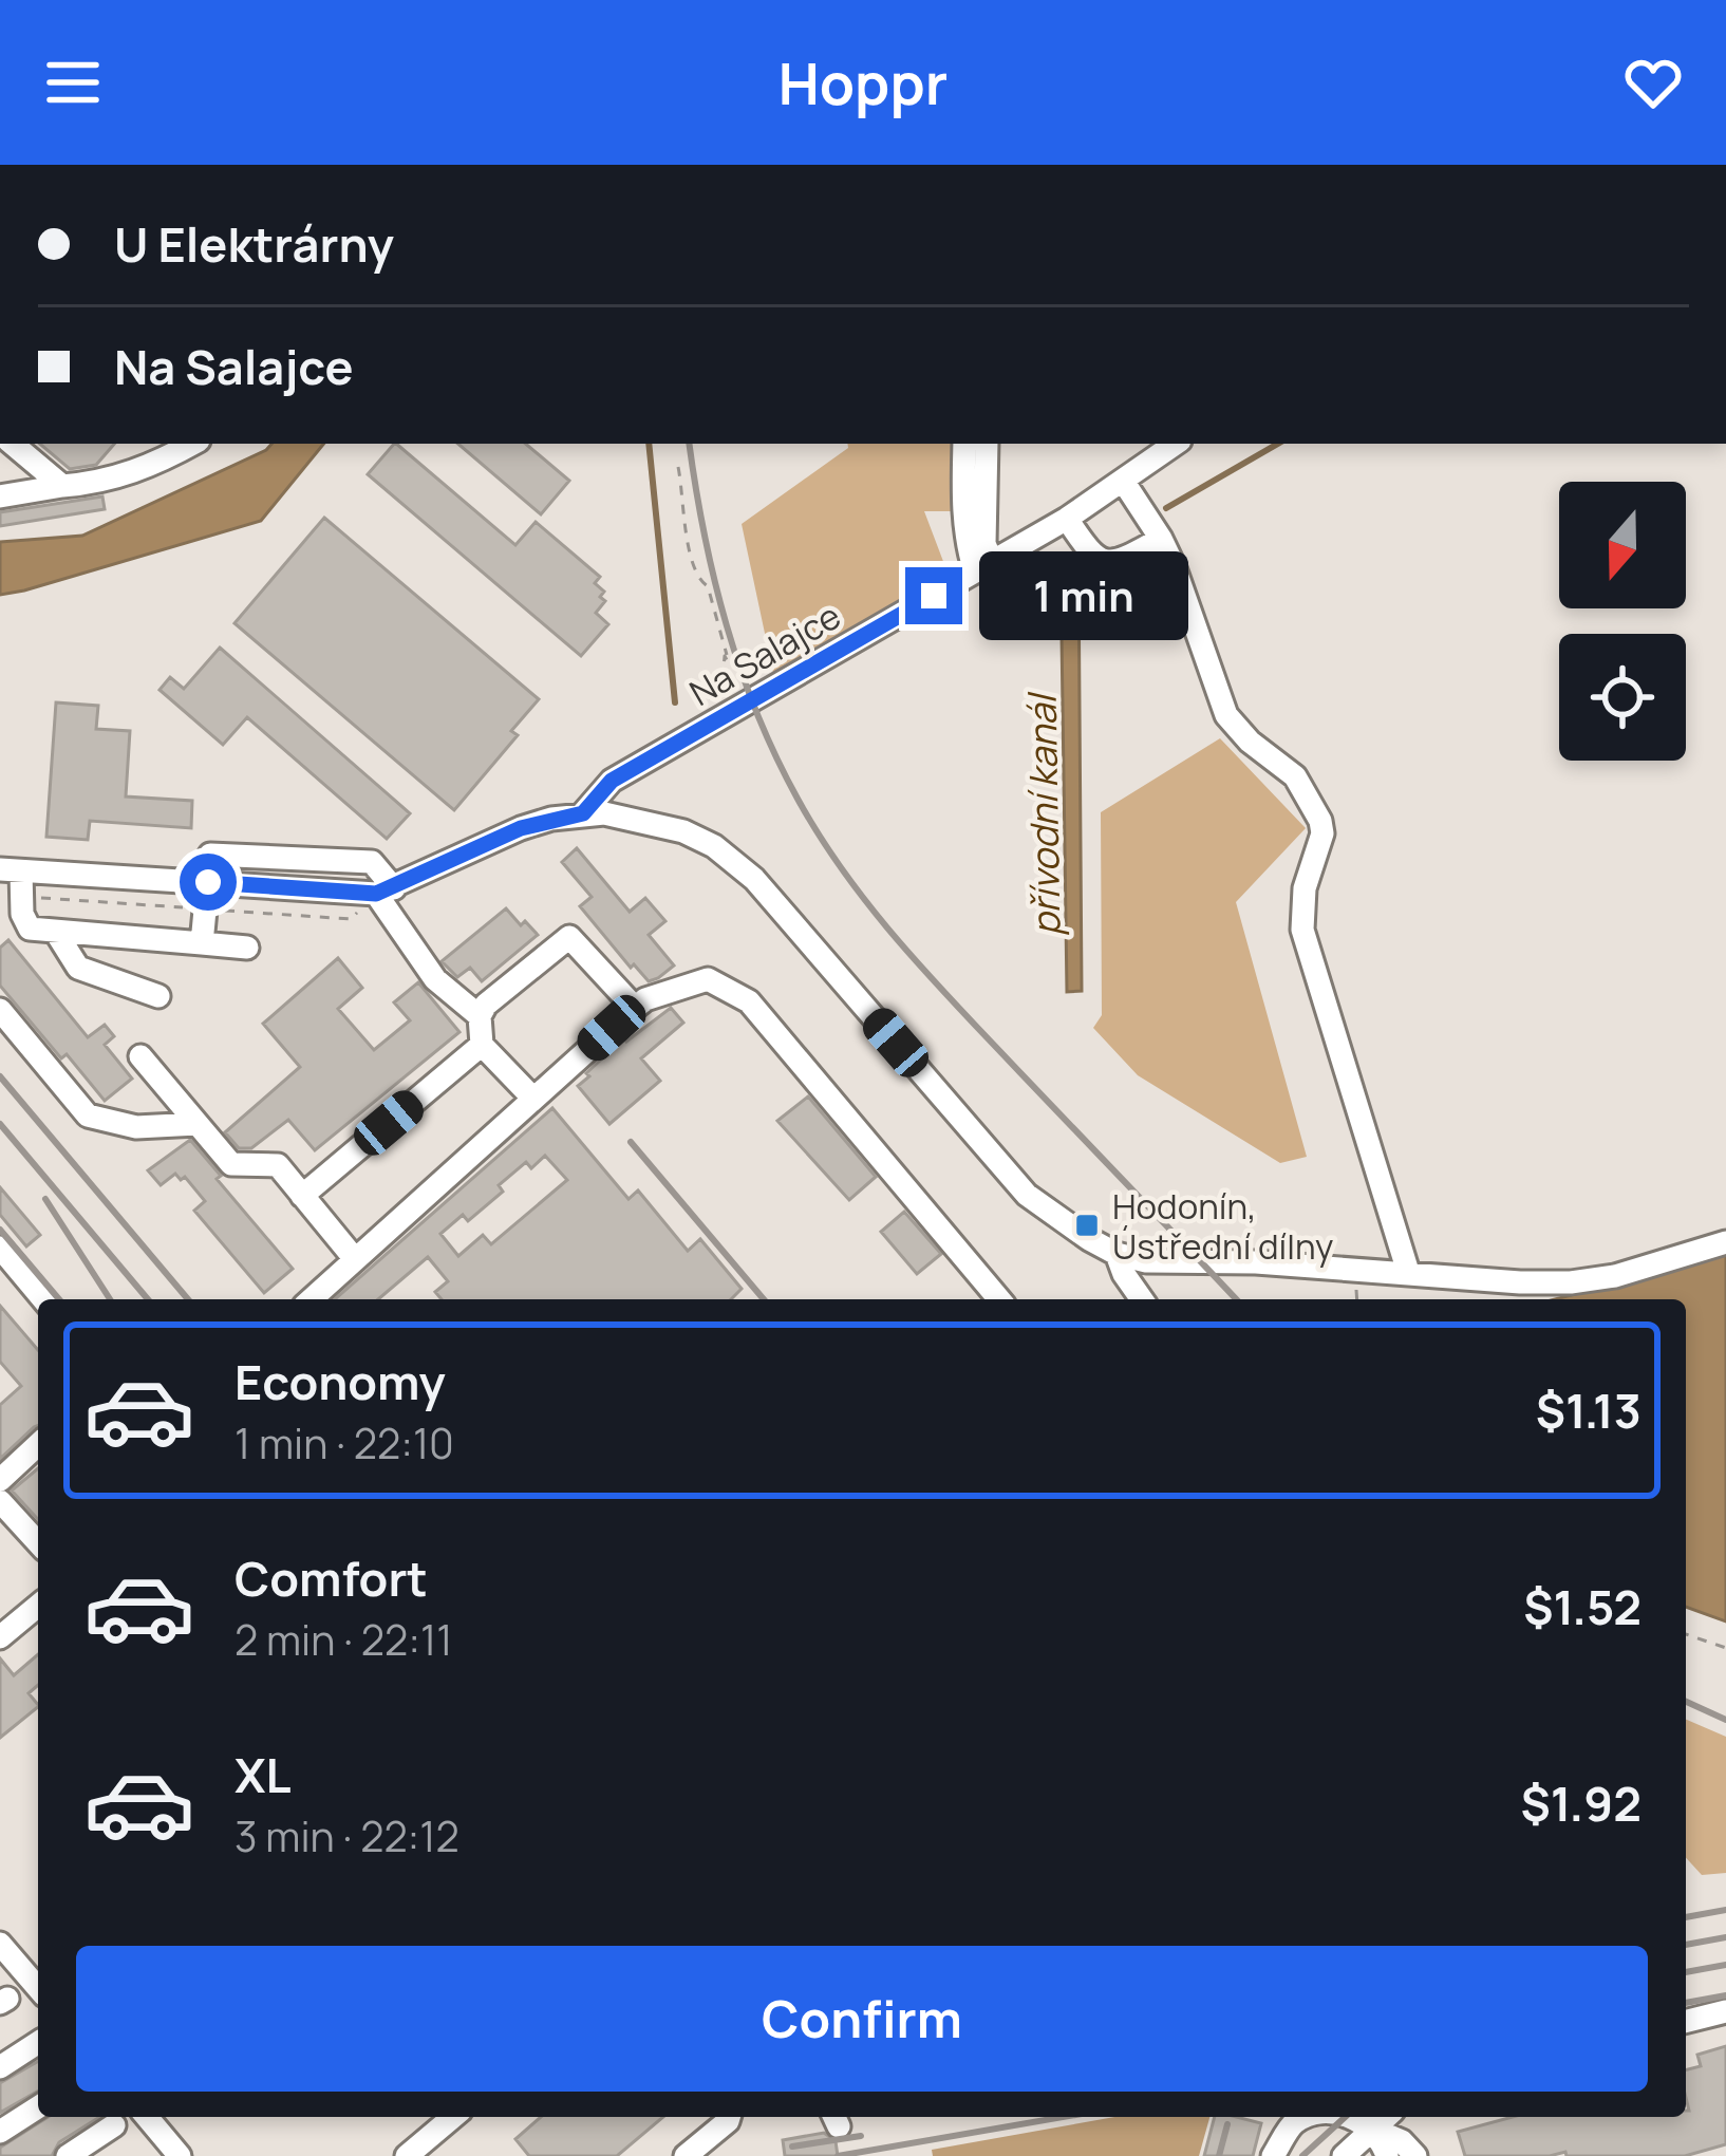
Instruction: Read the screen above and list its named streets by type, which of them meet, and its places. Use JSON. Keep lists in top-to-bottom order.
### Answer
{
  "streets": {
    "street": ["Na Salajce"]
  },
  "water": ["přívodní kanál"],
  "places": {
    "transit": ["Hodonín, Ústřední dílny"]
  },
  "north": "bottom",
  "page": {
    "header": "Hoppr",
    "banner": ["U Elektrárny", "Na Salajce"],
    "bubble": "1 min",
    "list": [
      {
        "name": "Economy",
        "note": "1 min · 22:10",
        "value": "$1.13"
      },
      {
        "name": "Comfort",
        "note": "2 min · 22:11",
        "value": "$1.52"
      },
      {
        "name": "XL",
        "note": "3 min · 22:12",
        "value": "$1.92"
      }
    ],
    "buttons": "Confirm"
  }
}
